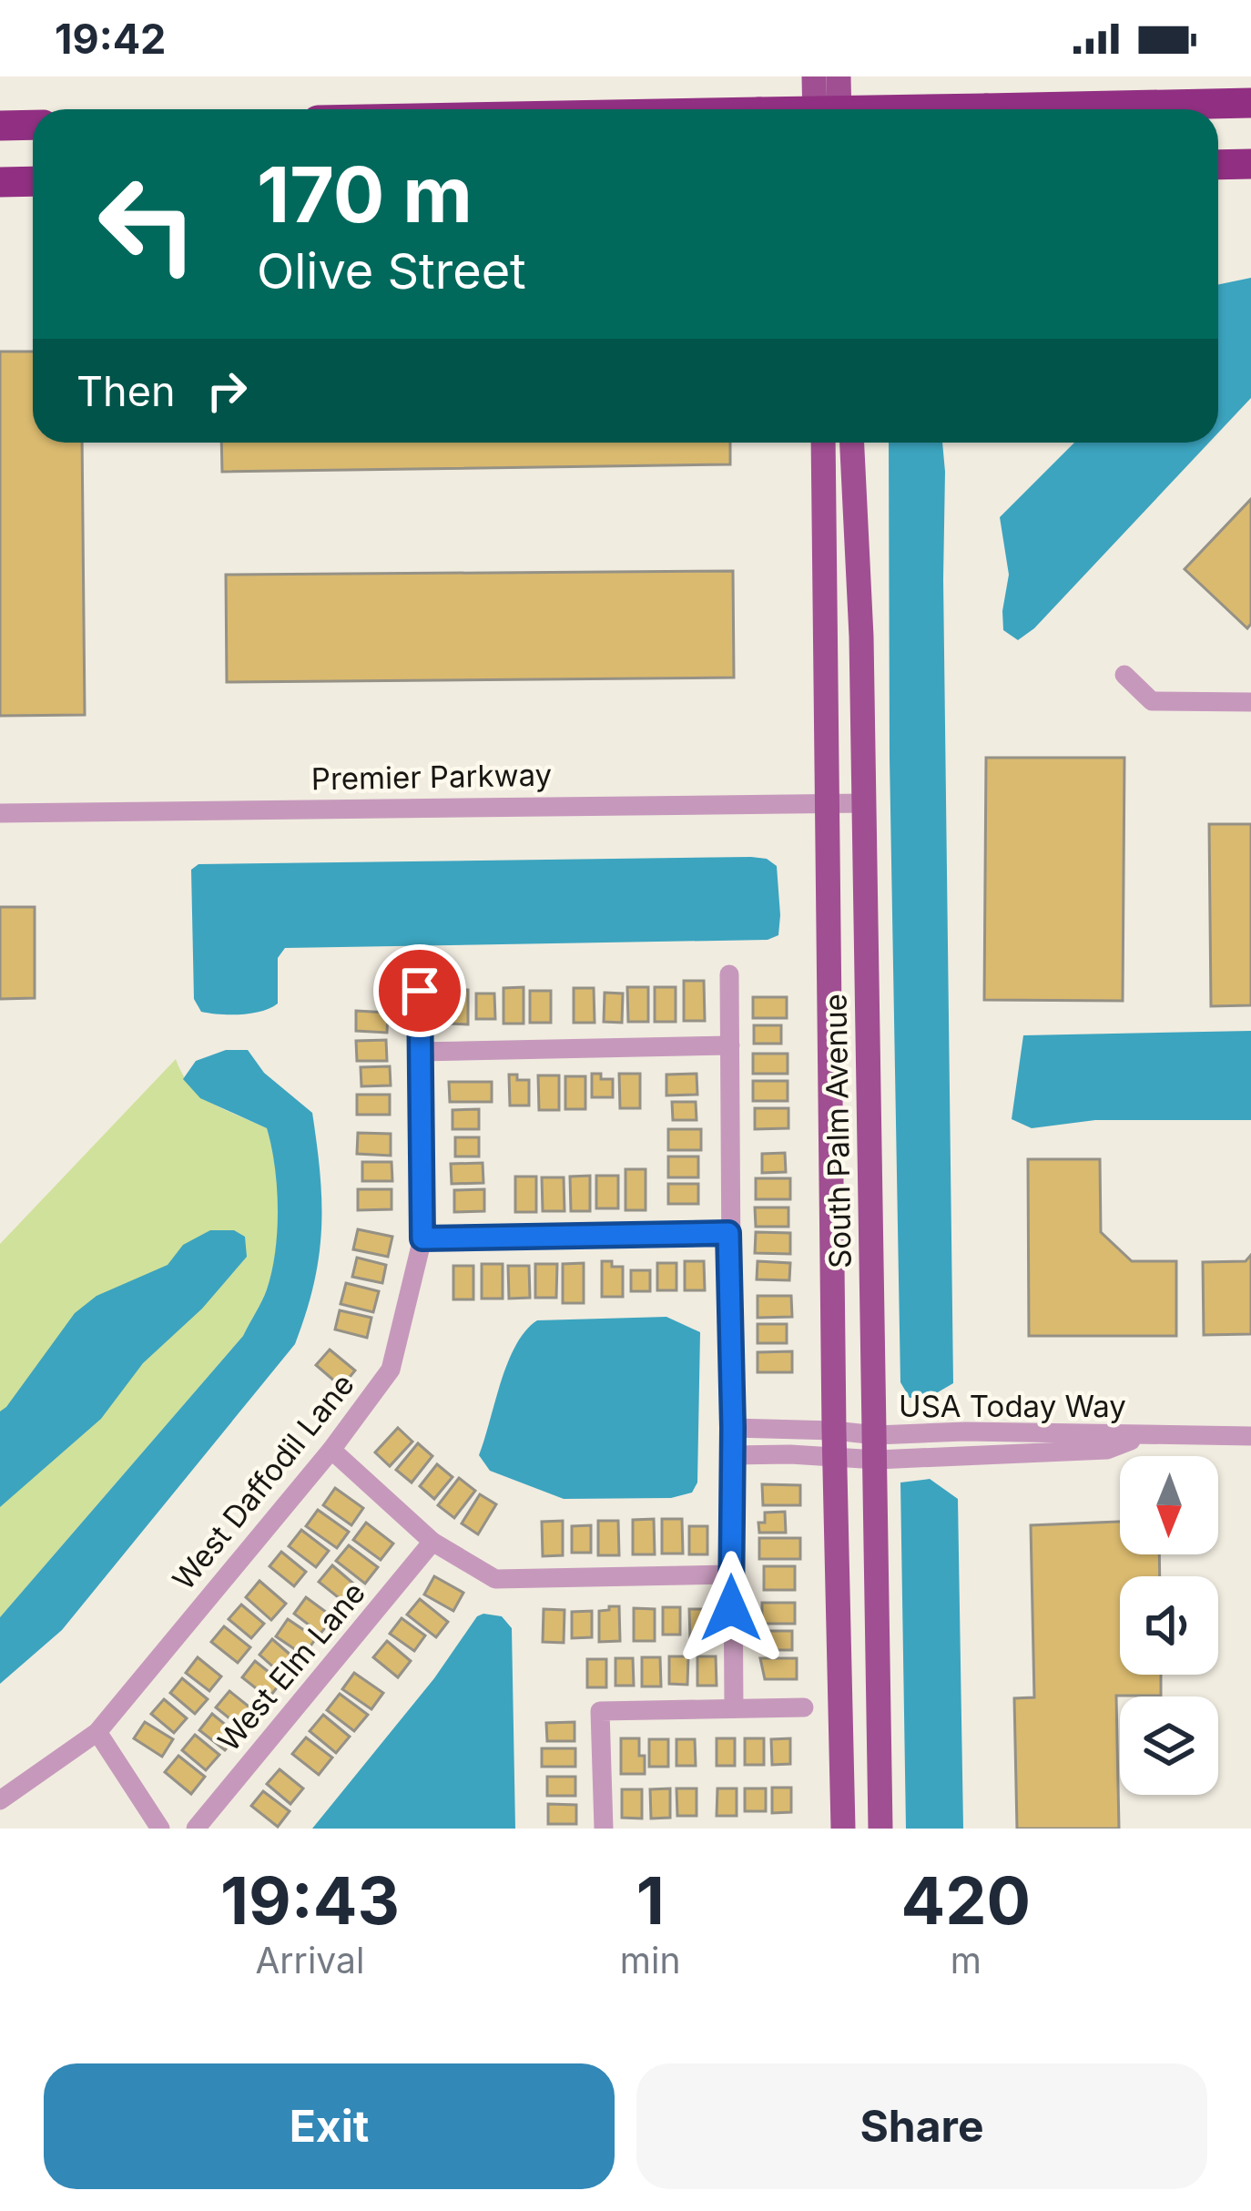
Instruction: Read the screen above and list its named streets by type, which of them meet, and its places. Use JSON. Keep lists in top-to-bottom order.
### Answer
{
  "streets": {
    "main road": ["South Palm Avenue"],
    "street": [
      "Premier Parkway",
      "USA Today Way",
      "West Daffodil Lane",
      "West Elm Lane"
    ]
  },
  "crossings": [
    ["Premier Parkway", "South Palm Avenue"],
    ["South Palm Avenue", "USA Today Way"]
  ],
  "north": "bottom",
  "page": {
    "status": "19:42",
    "turn": ["170 m", "Olive Street"],
    "then": "Then",
    "eta": [
      "19:43",
      "Arrival",
      "1",
      "min",
      "420",
      "m"
    ],
    "buttons": ["Exit", "Share"]
  }
}
